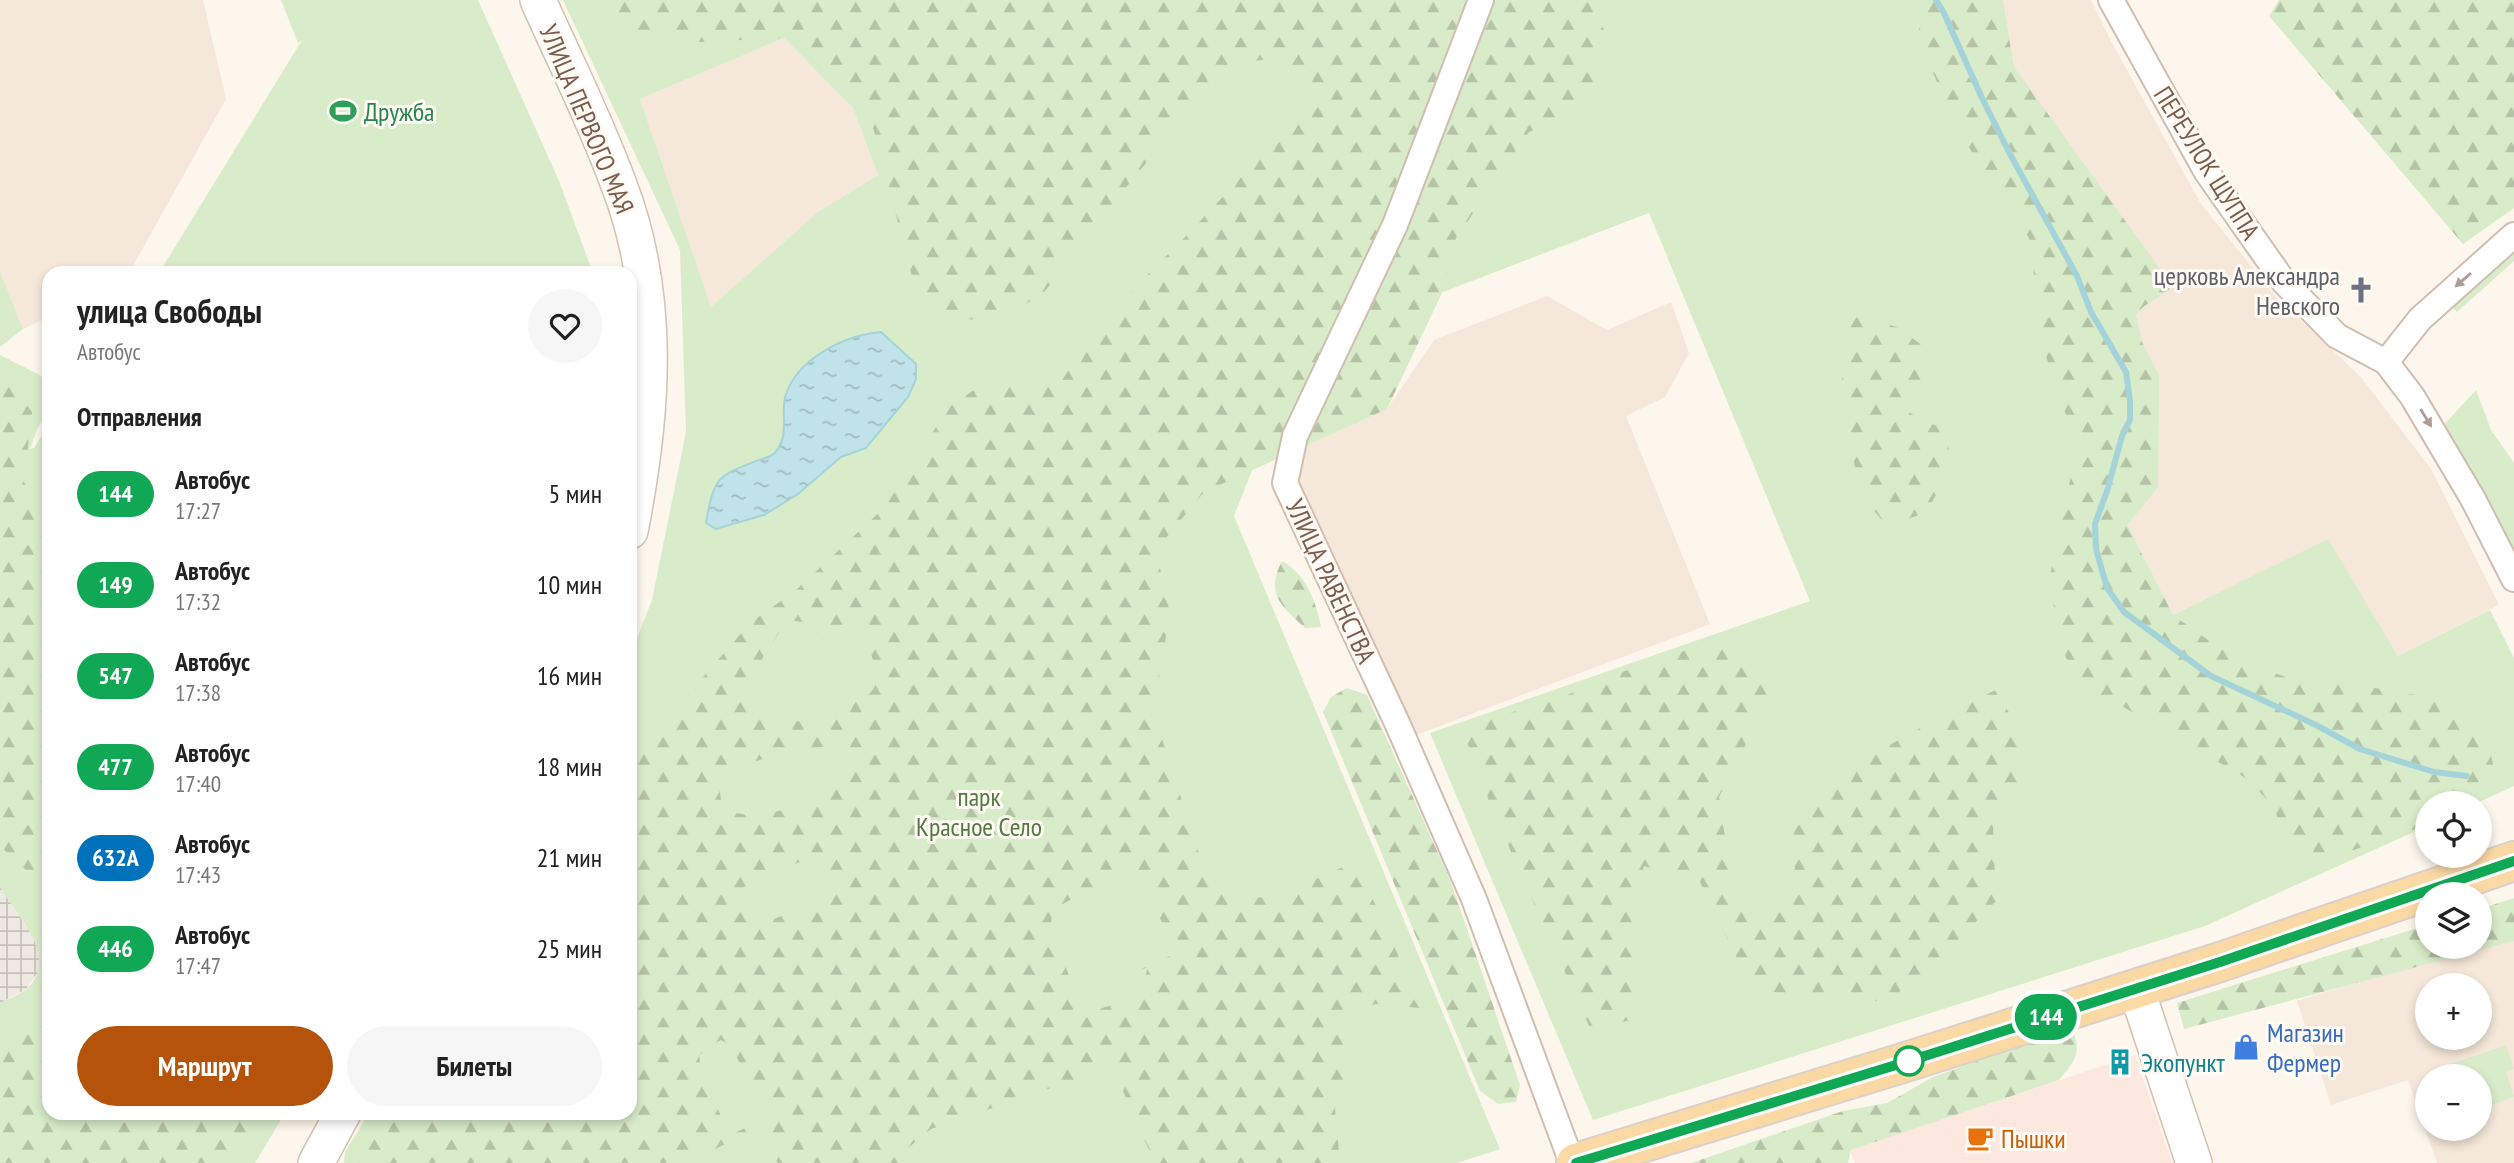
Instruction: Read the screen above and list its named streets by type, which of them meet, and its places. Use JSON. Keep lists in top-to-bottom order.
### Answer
{
  "streets": {
    "main road": ["УЛИЦА ПЕРВОГО МАЯ"],
    "street": ["ПЕРЕУЛОК ЩУППА", "УЛИЦА РАВЕНСТВА"]
  },
  "one_way": ["ПЕРЕУЛОК ЩУППА"],
  "parks": ["парк Красное Село"],
  "places": {
    "sports": ["Дружба"],
    "church": ["церковь Александра Невского"],
    "shop": ["Магазин Фермер"],
    "building": ["Экопункт"],
    "cafe": ["Пышки"]
  },
  "lines": ["bus line 144"],
  "page": {
    "on_map": "144",
    "heading": [
      ["улица Свободы", "Автобус"],
      "Отправления"
    ],
    "list": [
      {
        "mark": "144",
        "name": "Автобус",
        "note": "17:27",
        "value": "5 мин"
      },
      {
        "mark": "149",
        "name": "Автобус",
        "note": "17:32",
        "value": "10 мин"
      },
      {
        "mark": "547",
        "name": "Автобус",
        "note": "17:38",
        "value": "16 мин"
      },
      {
        "mark": "477",
        "name": "Автобус",
        "note": "17:40",
        "value": "18 мин"
      },
      {
        "mark": "632А",
        "name": "Автобус",
        "note": "17:43",
        "value": "21 мин"
      },
      {
        "mark": "446",
        "name": "Автобус",
        "note": "17:47",
        "value": "25 мин"
      }
    ],
    "map_buttons": ["+", "−"],
    "buttons": ["Маршрут", "Билеты"]
  }
}
